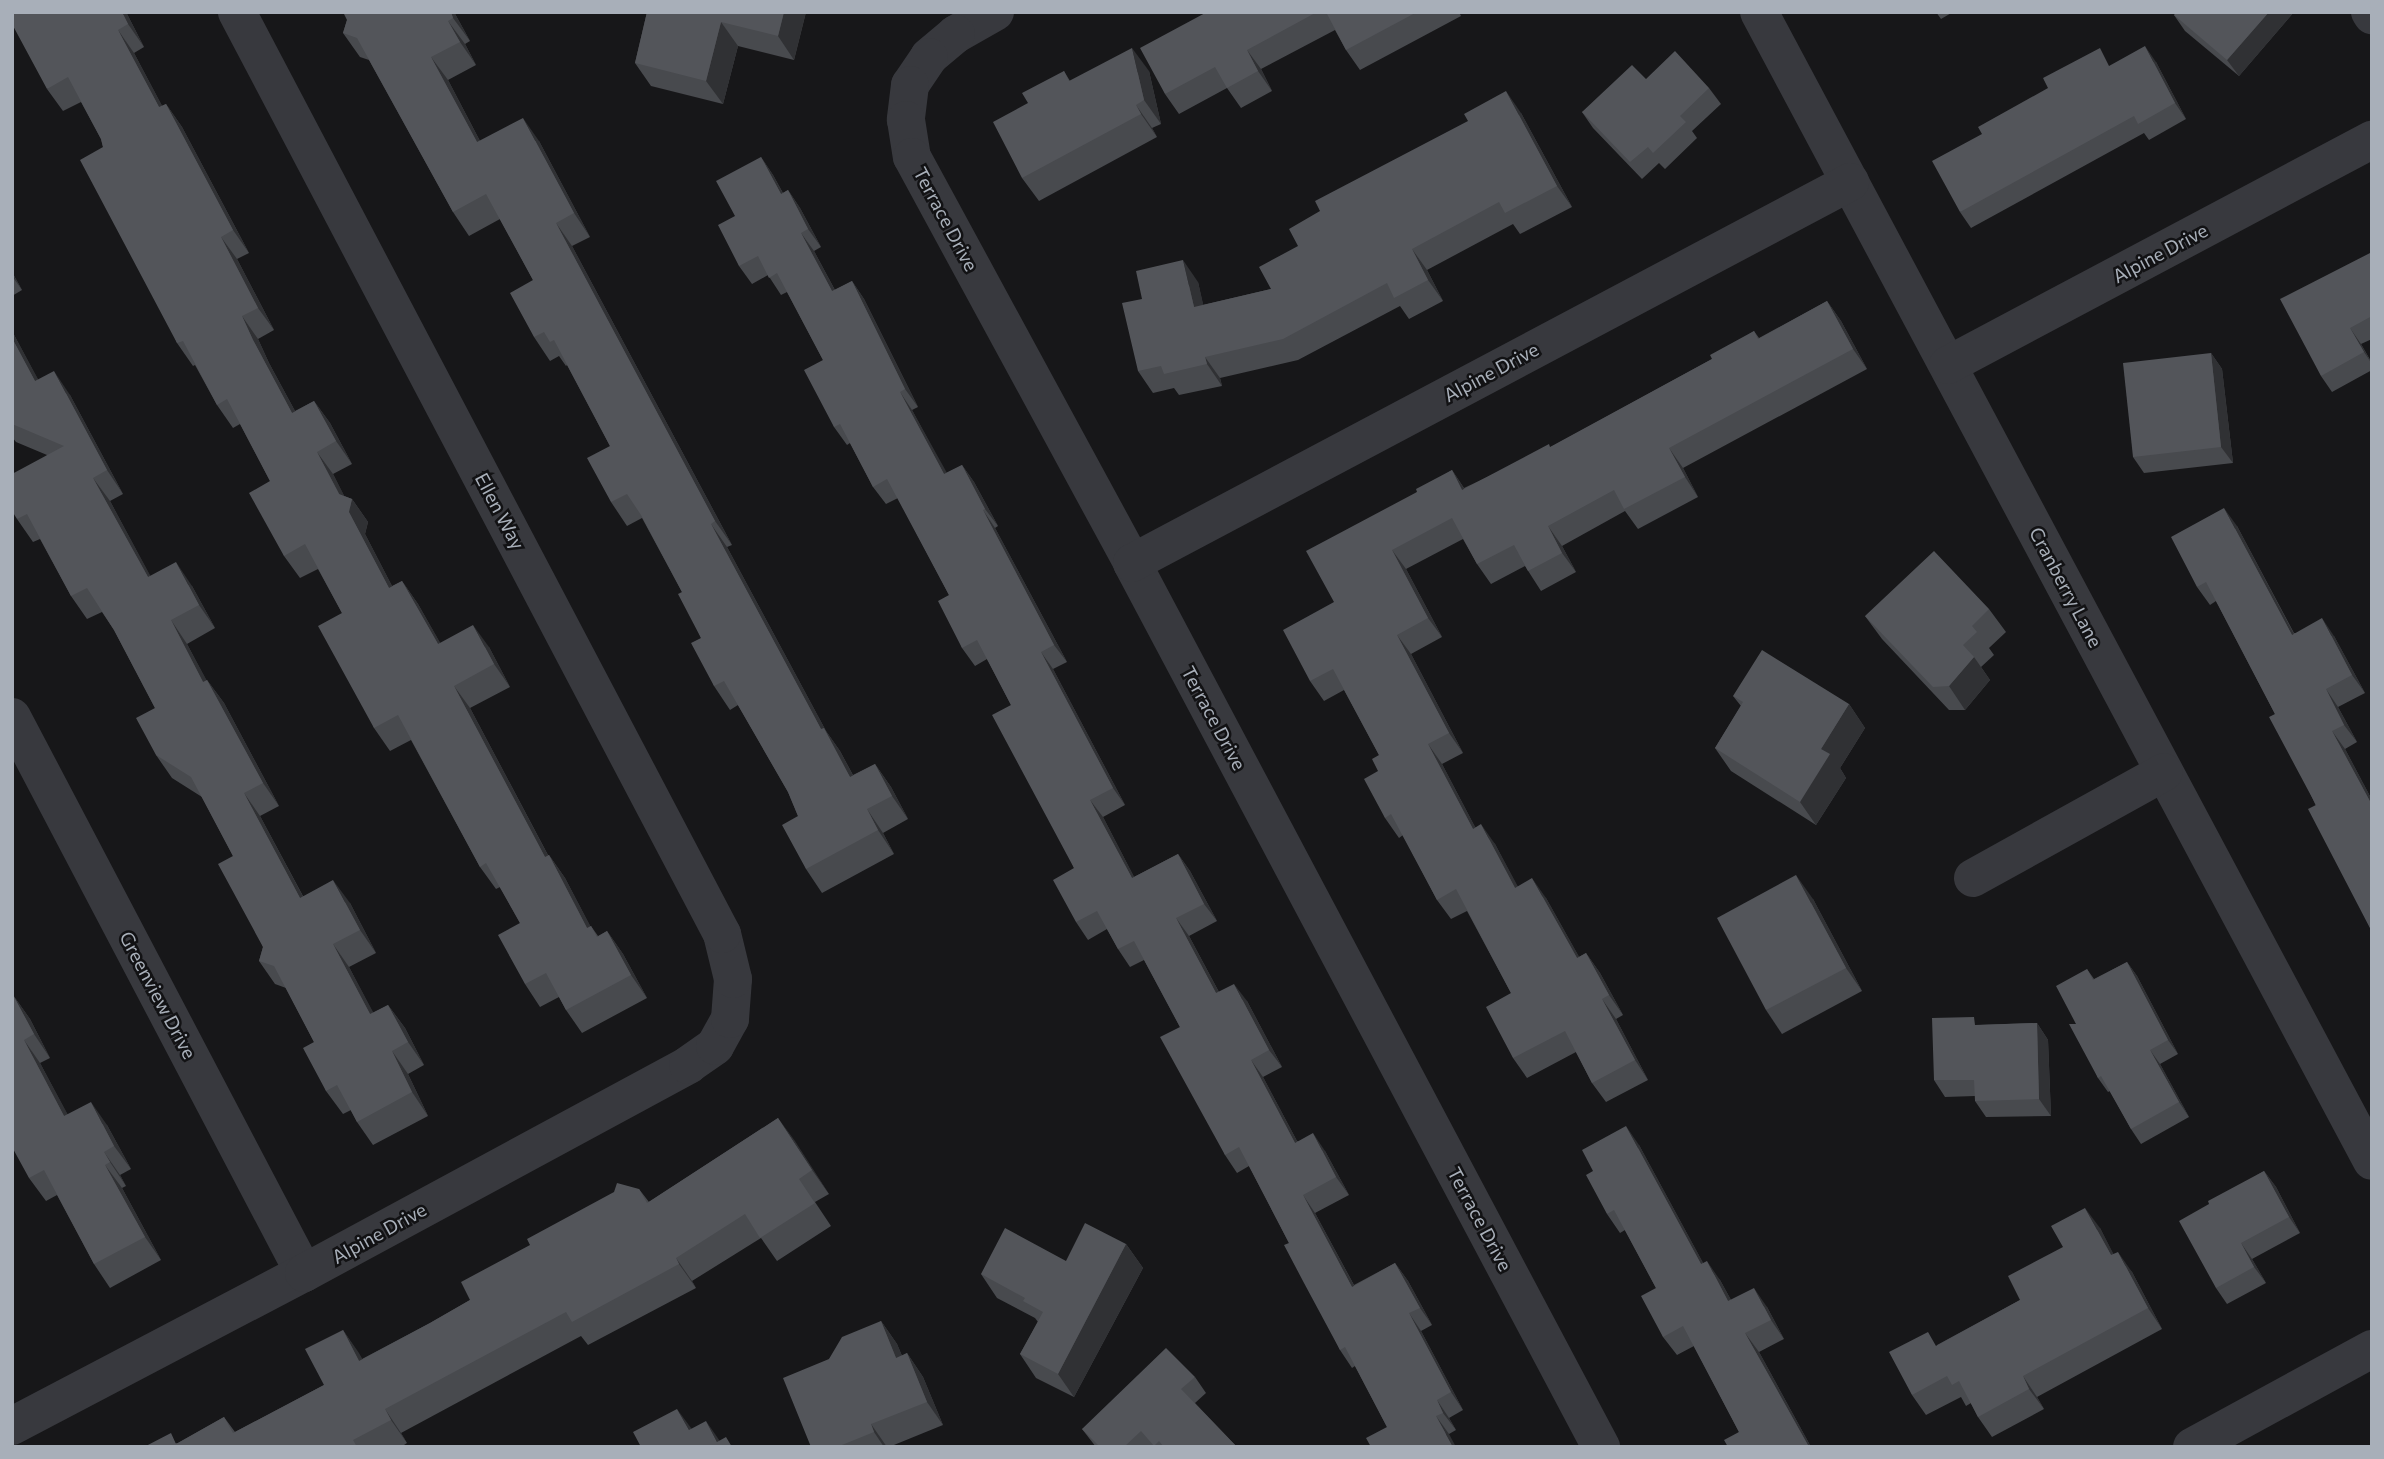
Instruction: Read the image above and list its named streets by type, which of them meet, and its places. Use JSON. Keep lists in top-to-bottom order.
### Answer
{
  "streets": {
    "street": [
      "Terrace Drive",
      "Alpine Drive",
      "Ellen Way",
      "Cranberry Lane",
      "Greenview Drive"
    ]
  },
  "crossings": [
    ["Terrace Drive", "Alpine Drive"],
    ["Alpine Drive", "Ellen Way"],
    ["Alpine Drive", "Cranberry Lane"],
    ["Alpine Drive", "Greenview Drive"]
  ]
}
